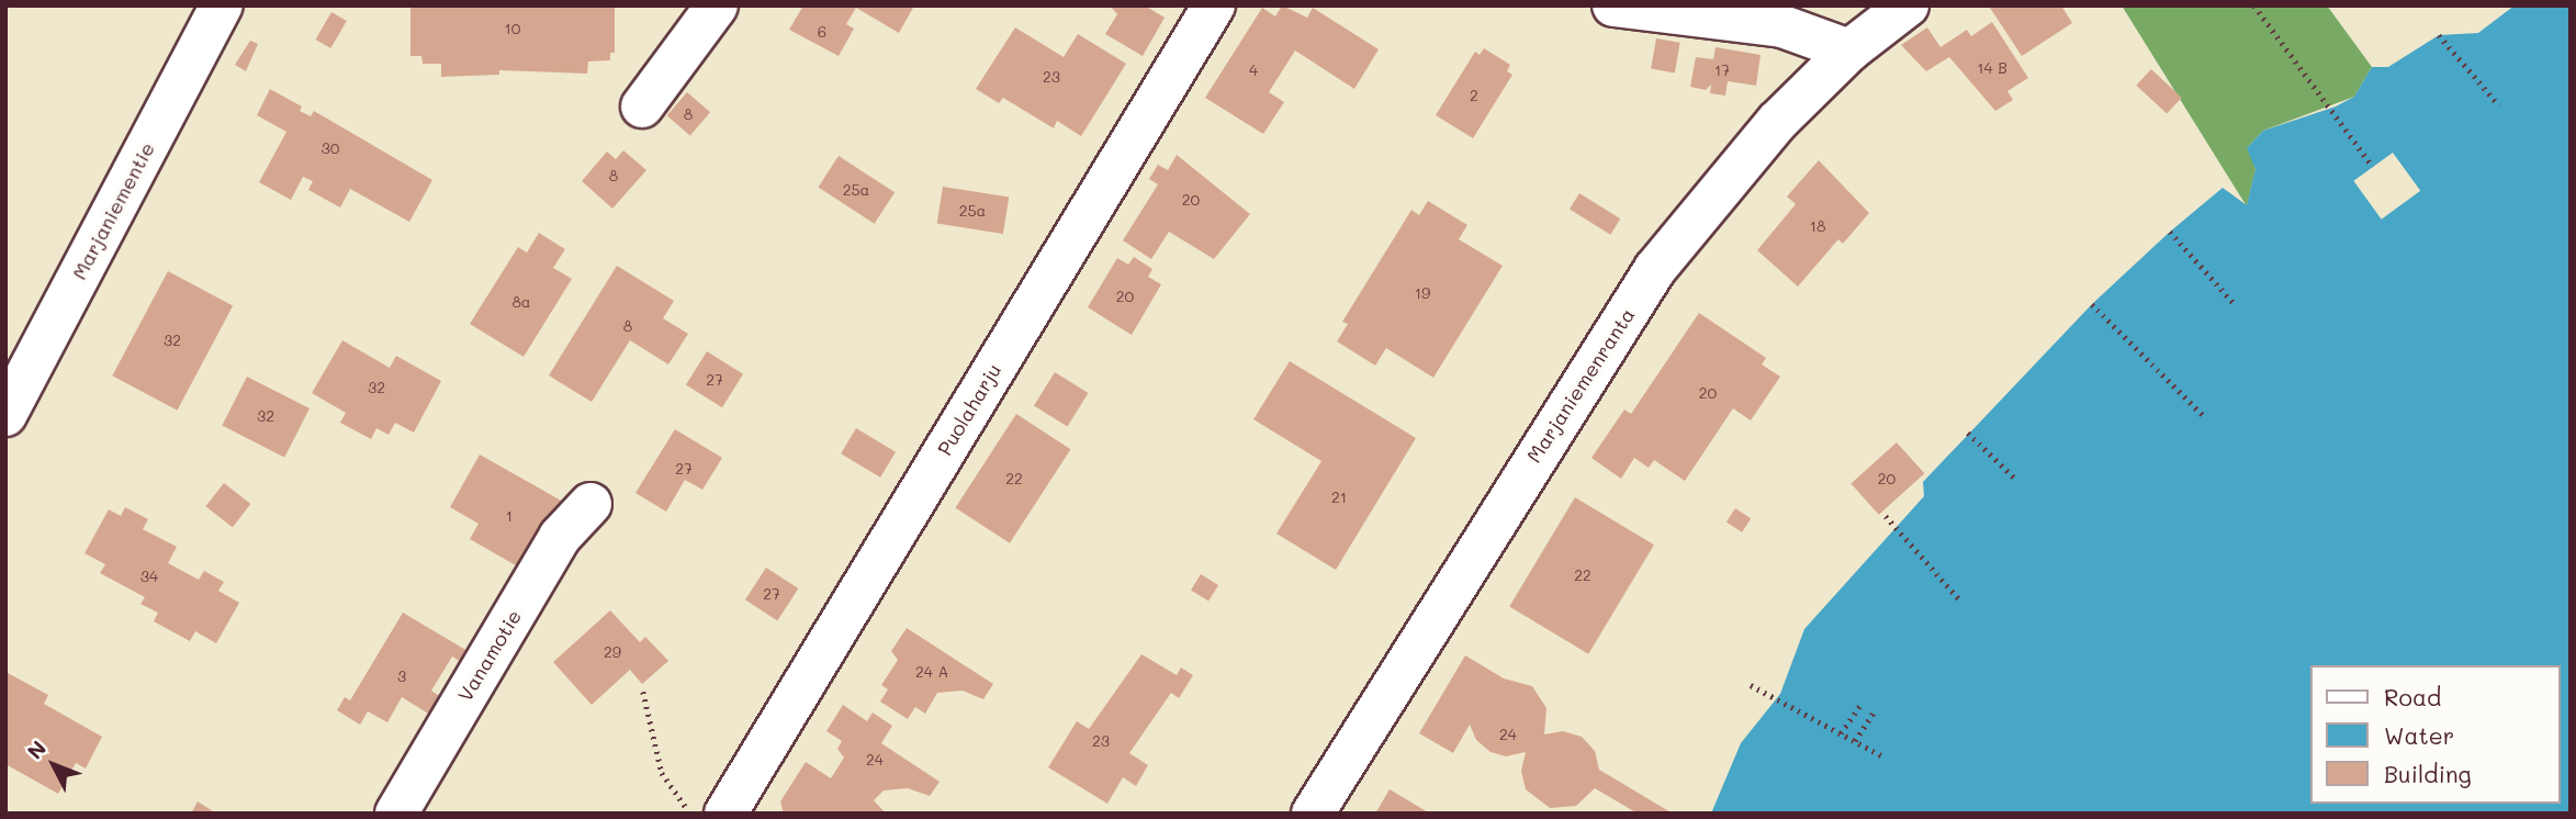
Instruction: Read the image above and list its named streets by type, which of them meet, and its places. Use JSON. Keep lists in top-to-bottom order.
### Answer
{
  "streets": {
    "street": [
      "Marjaniementie",
      "Marjaniemenranta",
      "Puolaharju",
      "Vanamotie"
    ]
  },
  "house_numbers": [
    "10",
    "6",
    "14 B",
    "4",
    "17",
    "23",
    "2",
    "8",
    "30",
    "8",
    "25a",
    "20",
    "25a",
    "18",
    "19",
    "20",
    "8a",
    "8",
    "32",
    "27",
    "32",
    "20",
    "32",
    "27",
    "22",
    "20",
    "21",
    "1",
    "22",
    "34",
    "27",
    "29",
    "24 A",
    "3",
    "24",
    "23",
    "24"
  ],
  "legend": ["Road", "Water", "Building"],
  "north": "top left"
}
